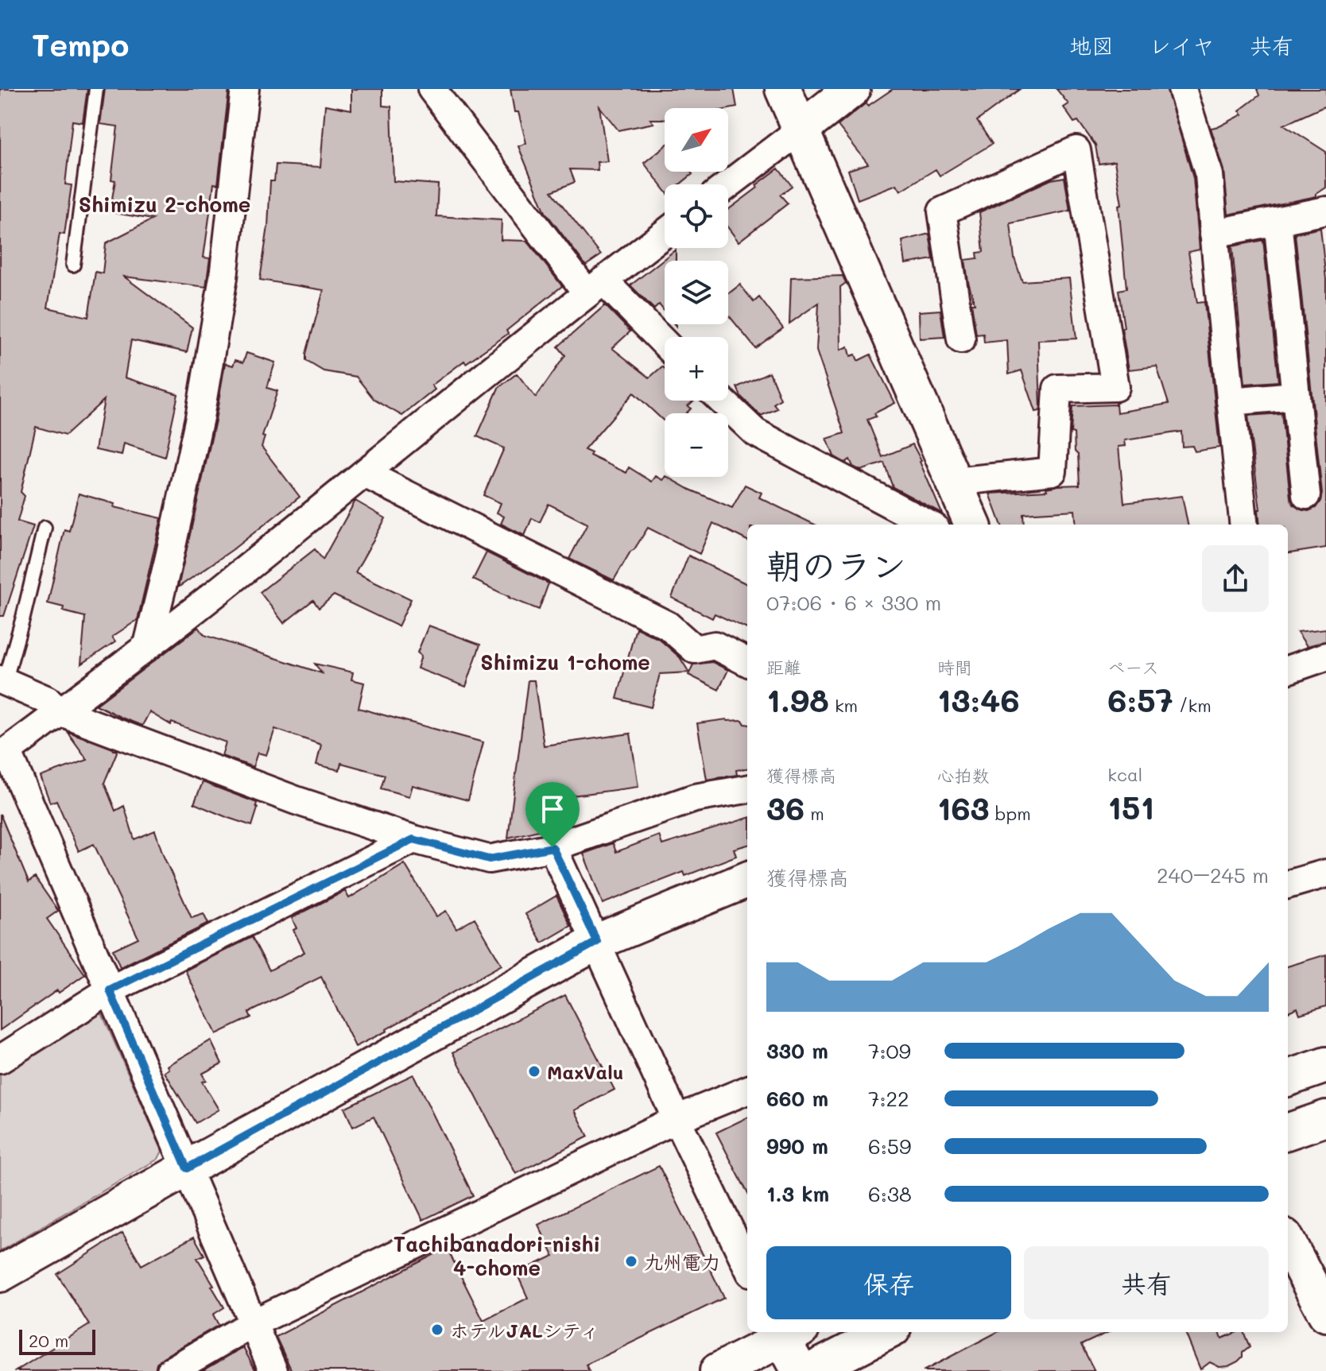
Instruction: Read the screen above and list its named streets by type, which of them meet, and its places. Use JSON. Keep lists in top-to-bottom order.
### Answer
{
  "districts": ["Shimizu 2-chome", "Shimizu 1-chome", "Tachibanadori-nishi 4-chome"],
  "places": ["MaxValu", "九州電力", "ホテルJALシティ"],
  "scale_bar": "20 m",
  "north": "top right",
  "page": {
    "header": "Tempo",
    "nav": ["地図", "レイヤ", "共有"],
    "map_buttons": ["+", "−"],
    "heading": ["朝のラン", "07:06 · 6 × 330 m"],
    "stats": [
      ["距離", "1.98 km"],
      ["時間", "13:46"],
      ["ペース", "6:57 /km"],
      ["獲得標高", "36 m"],
      ["心拍数", "163 bpm"],
      ["kcal", "151"]
    ],
    "chart": ["獲得標高", "240–245 m"],
    "list": [
      {
        "name": "330 m",
        "note": "7:09"
      },
      {
        "name": "660 m",
        "note": "7:22"
      },
      {
        "name": "990 m",
        "note": "6:59"
      },
      {
        "name": "1.3 km",
        "note": "6:38"
      }
    ],
    "buttons": ["保存", "共有"],
    "scale": "20 m"
  }
}
